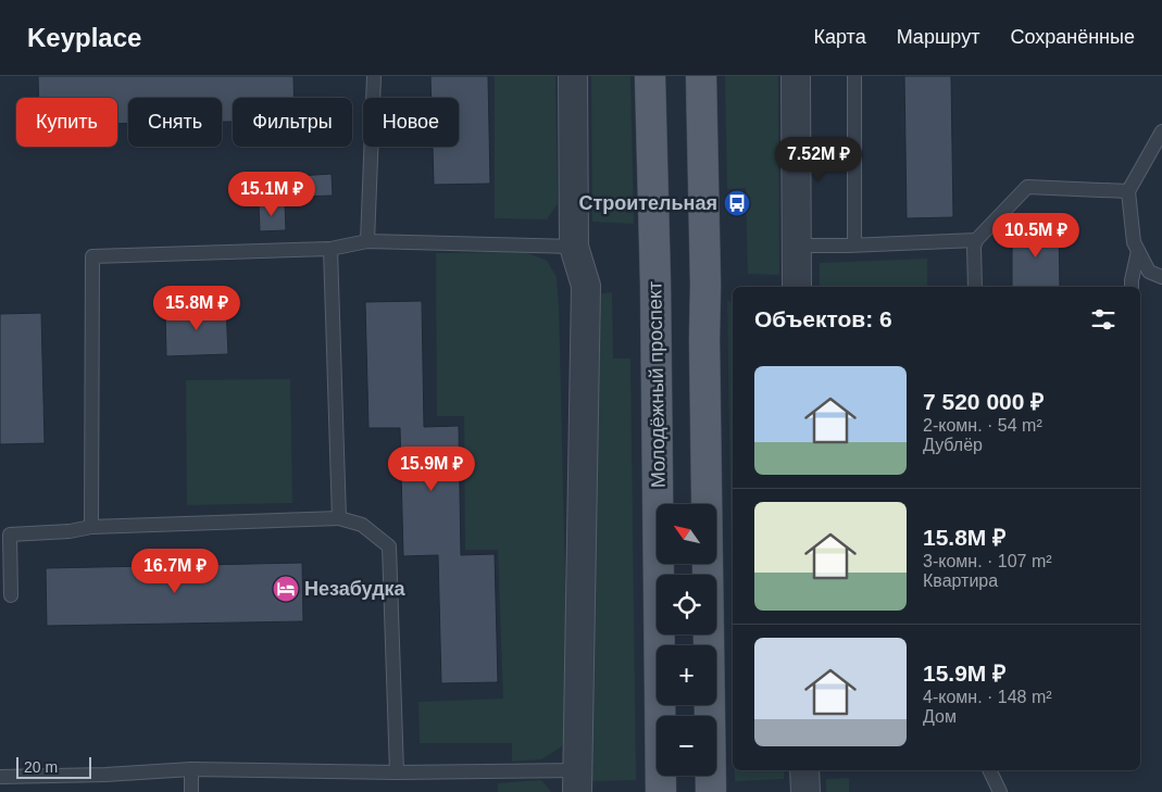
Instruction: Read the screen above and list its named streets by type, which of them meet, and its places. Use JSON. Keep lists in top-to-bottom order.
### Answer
{
  "streets": {
    "main road": ["Молодёжный проспект"]
  },
  "places": {
    "bus stop": ["Строительная"],
    "hotel": ["Незабудка"]
  },
  "scale_bar": "20 m",
  "north": "top left",
  "page": {
    "header": "Keyplace",
    "nav": ["Карта", "Маршрут", "Сохранённые"],
    "chip": [
      "Купить",
      "Снять",
      "Фильтры",
      "Новое"
    ],
    "price": [
      "7.52M ₽",
      "15.1M ₽",
      "10.5M ₽",
      "15.8M ₽",
      "15.9M ₽",
      "16.7M ₽"
    ],
    "heading": "Объектов: 6",
    "list": [
      {
        "name": "7 520 000 ₽",
        "note": "2-комн. · 54 m² · Дублёр"
      },
      {
        "name": "15.8M ₽",
        "note": "3-комн. · 107 m² · Квартира"
      },
      {
        "name": "15.9M ₽",
        "note": "4-комн. · 148 m² · Дом"
      }
    ],
    "map_buttons": ["+", "−"],
    "scale": "20 m"
  }
}
